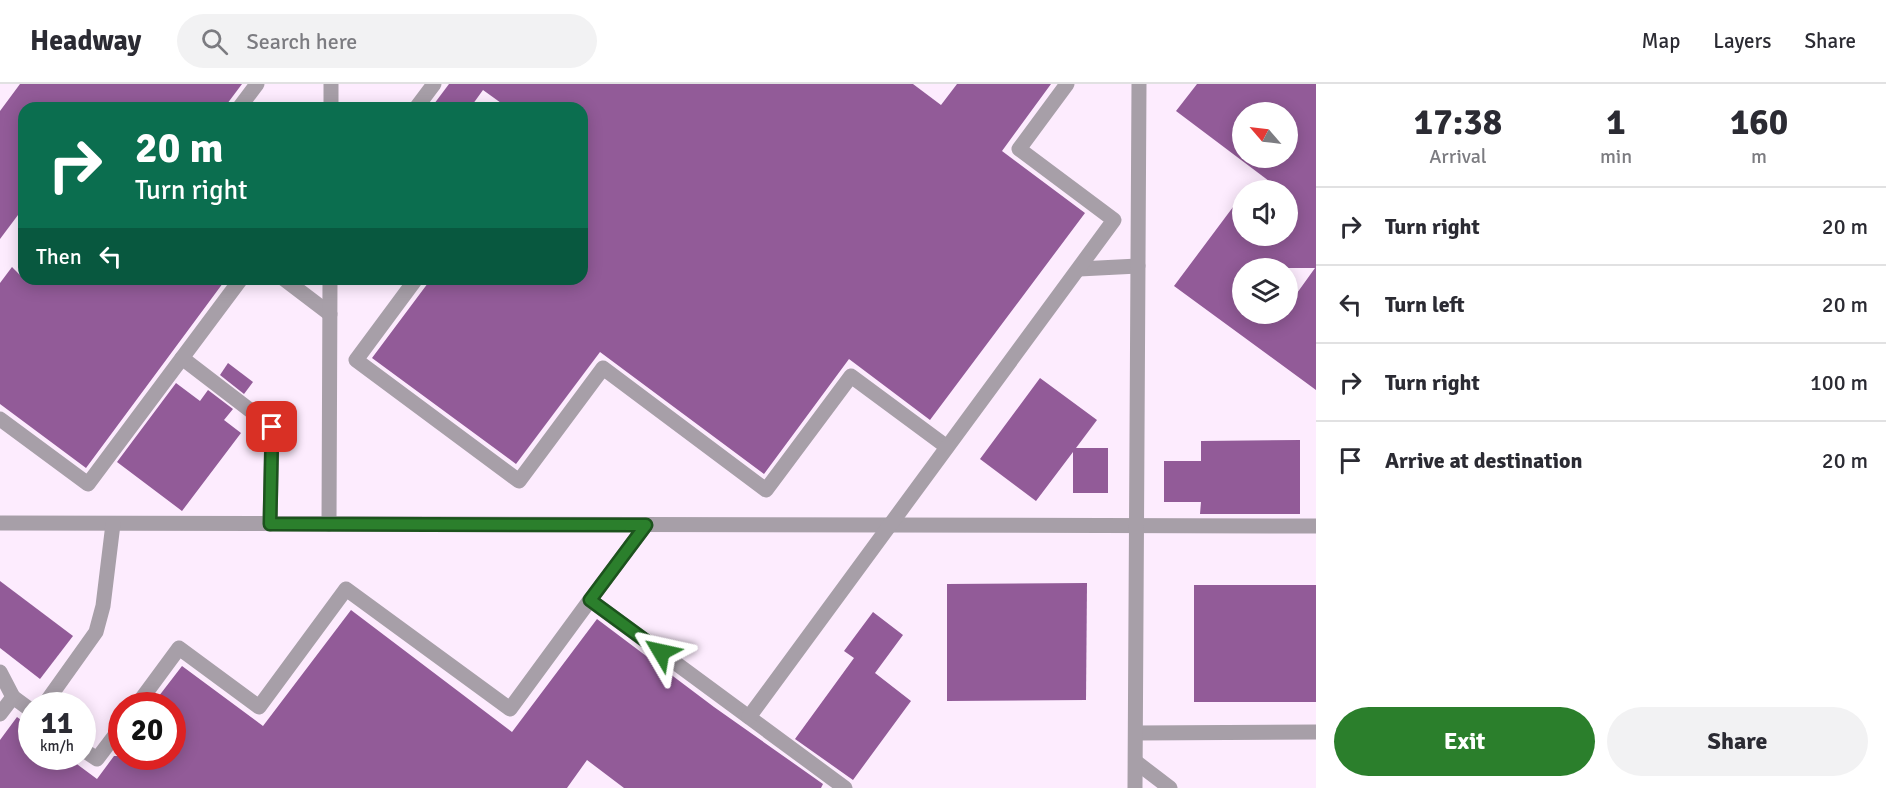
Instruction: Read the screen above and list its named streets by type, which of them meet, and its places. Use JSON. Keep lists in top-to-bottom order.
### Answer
{
  "north": "top left",
  "page": {
    "header": "Headway",
    "search": "Search here",
    "nav": ["Map", "Layers", "Share"],
    "eta": [
      "17:38",
      "Arrival",
      "1",
      "min",
      "160",
      "m"
    ],
    "turn": ["20 m", "Turn right"],
    "list": [
      {
        "name": "Turn right",
        "value": "20 m"
      },
      {
        "name": "Turn left",
        "value": "20 m"
      },
      {
        "name": "Turn right",
        "value": "100 m"
      },
      {
        "name": "Arrive at destination",
        "value": "20 m"
      }
    ],
    "then": "Then",
    "speed": "11 km/h",
    "limit": "20",
    "buttons": ["Exit", "Share"]
  }
}
